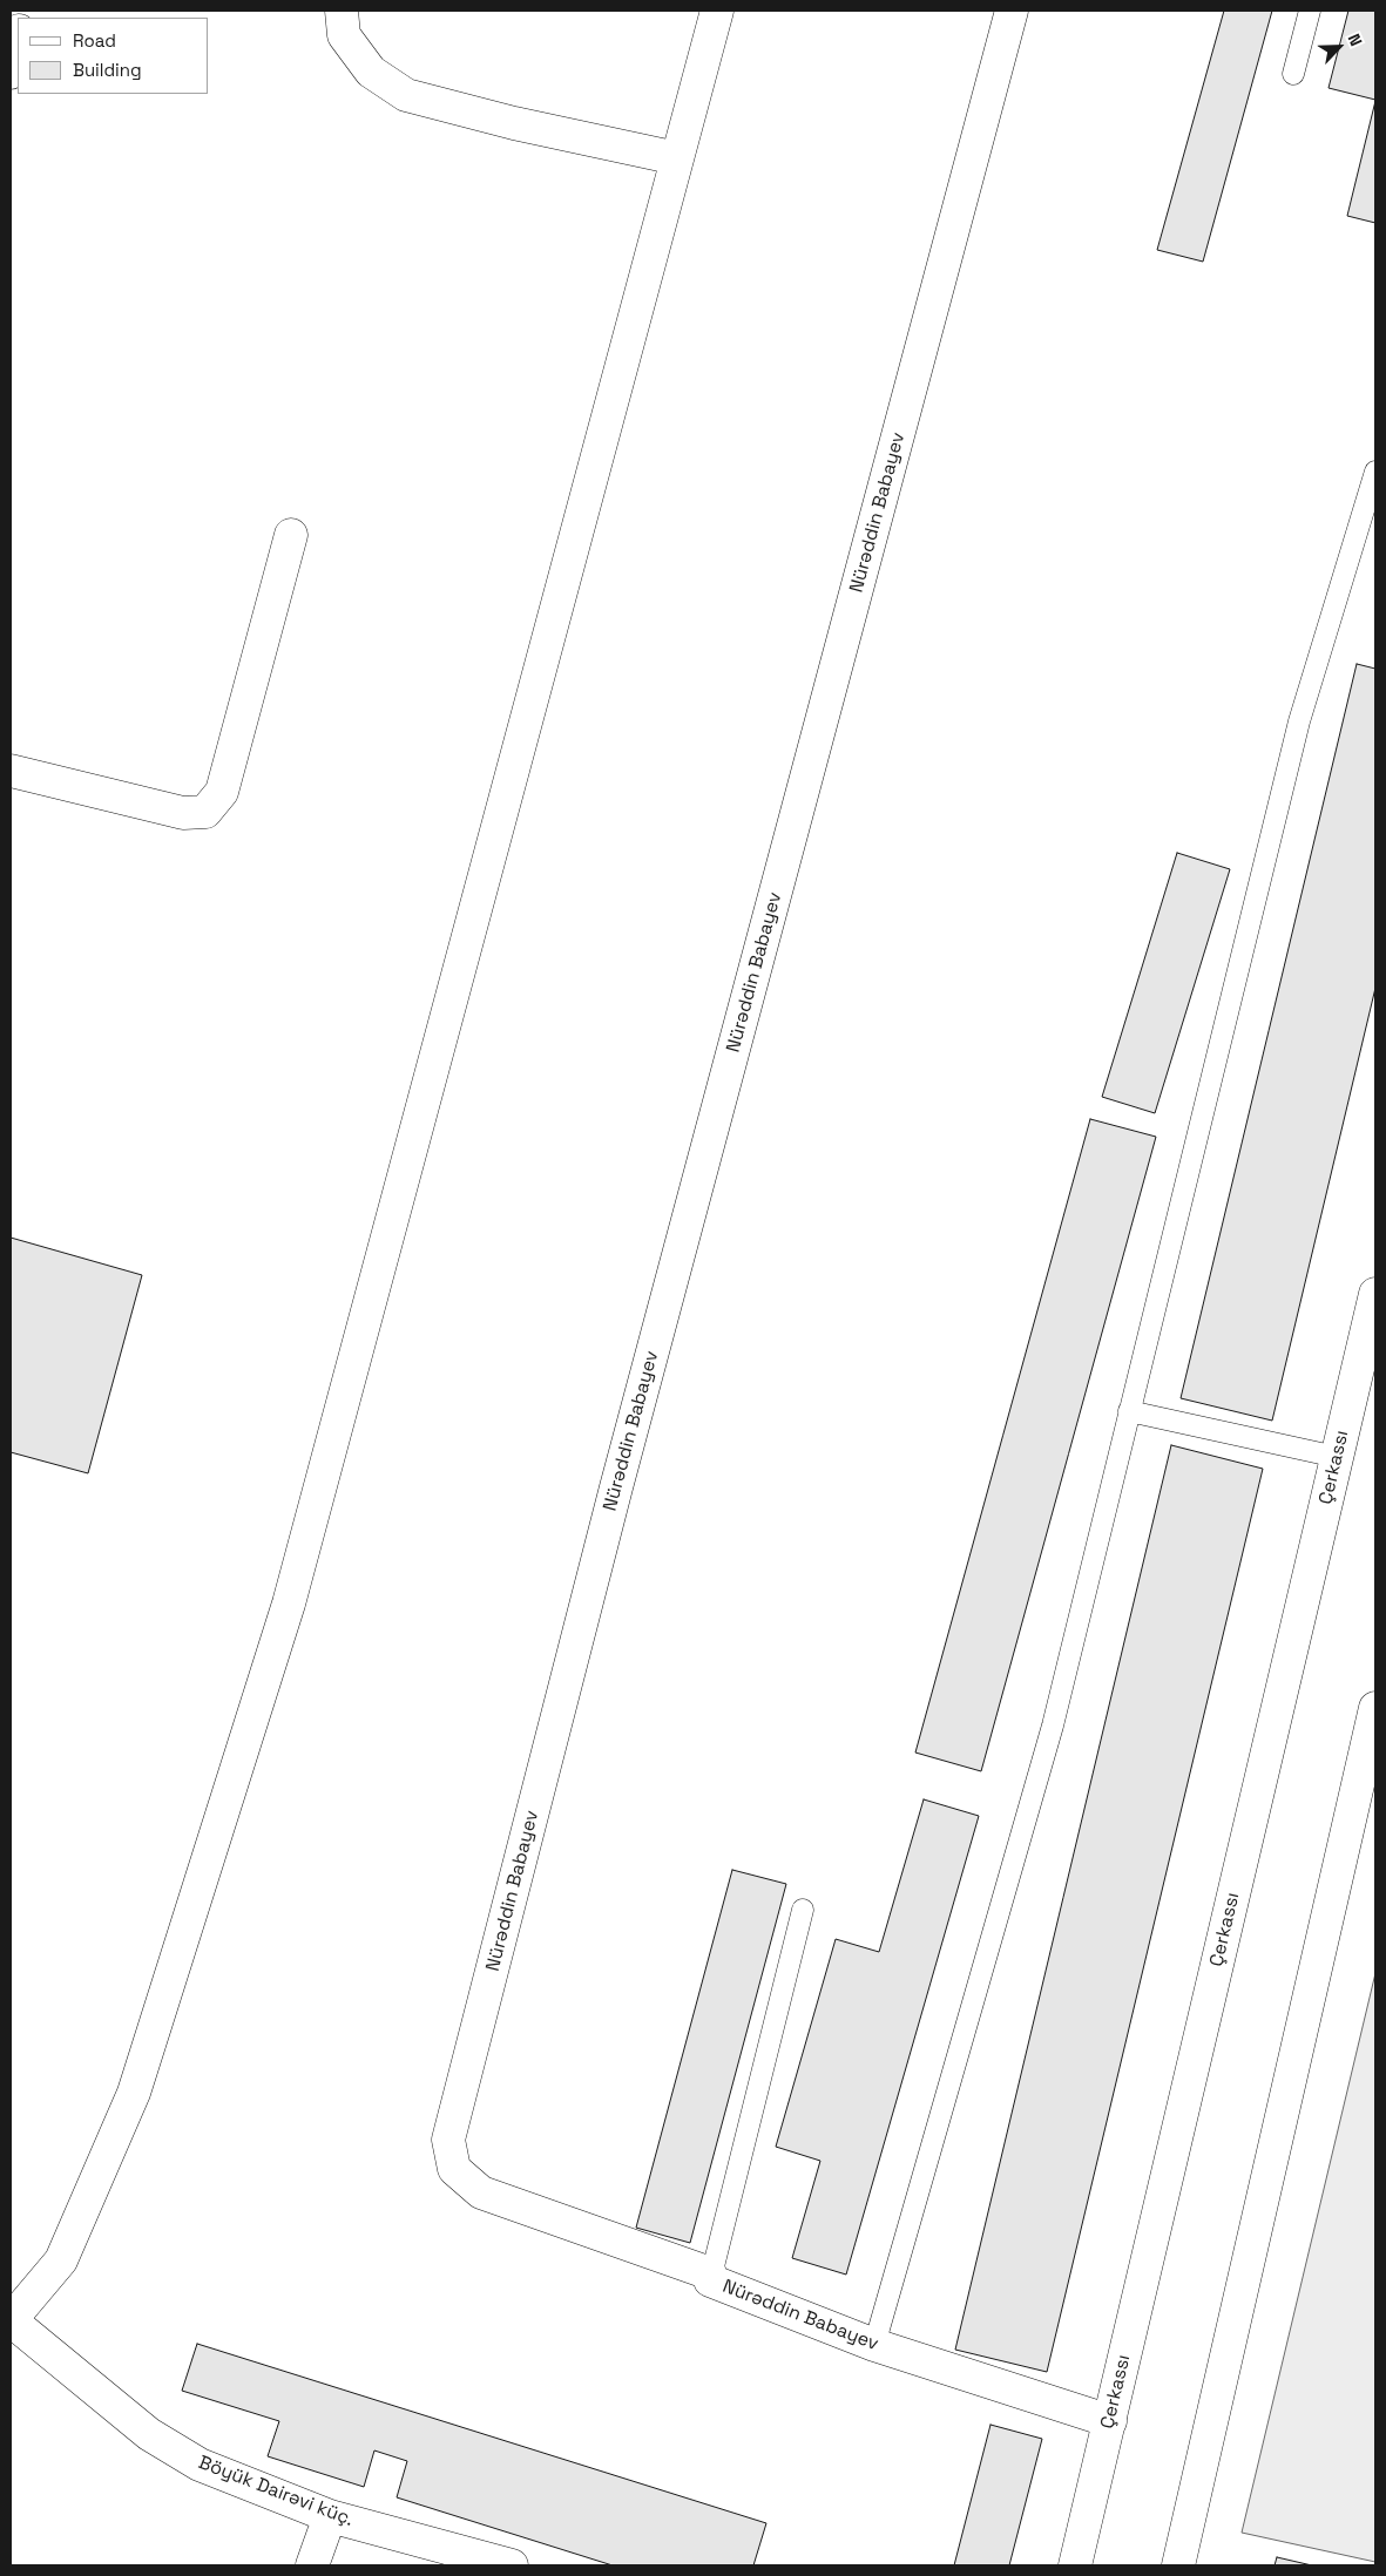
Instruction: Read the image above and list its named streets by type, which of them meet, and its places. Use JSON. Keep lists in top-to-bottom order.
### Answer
{
  "streets": {
    "street": ["Nürəddin Babayev", "Çerkassı", "Böyük Dairəvi küç."]
  },
  "crossings": [
    ["Nürəddin Babayev", "Çerkassı"]
  ],
  "legend": ["Road", "Building"],
  "north": "top right"
}
